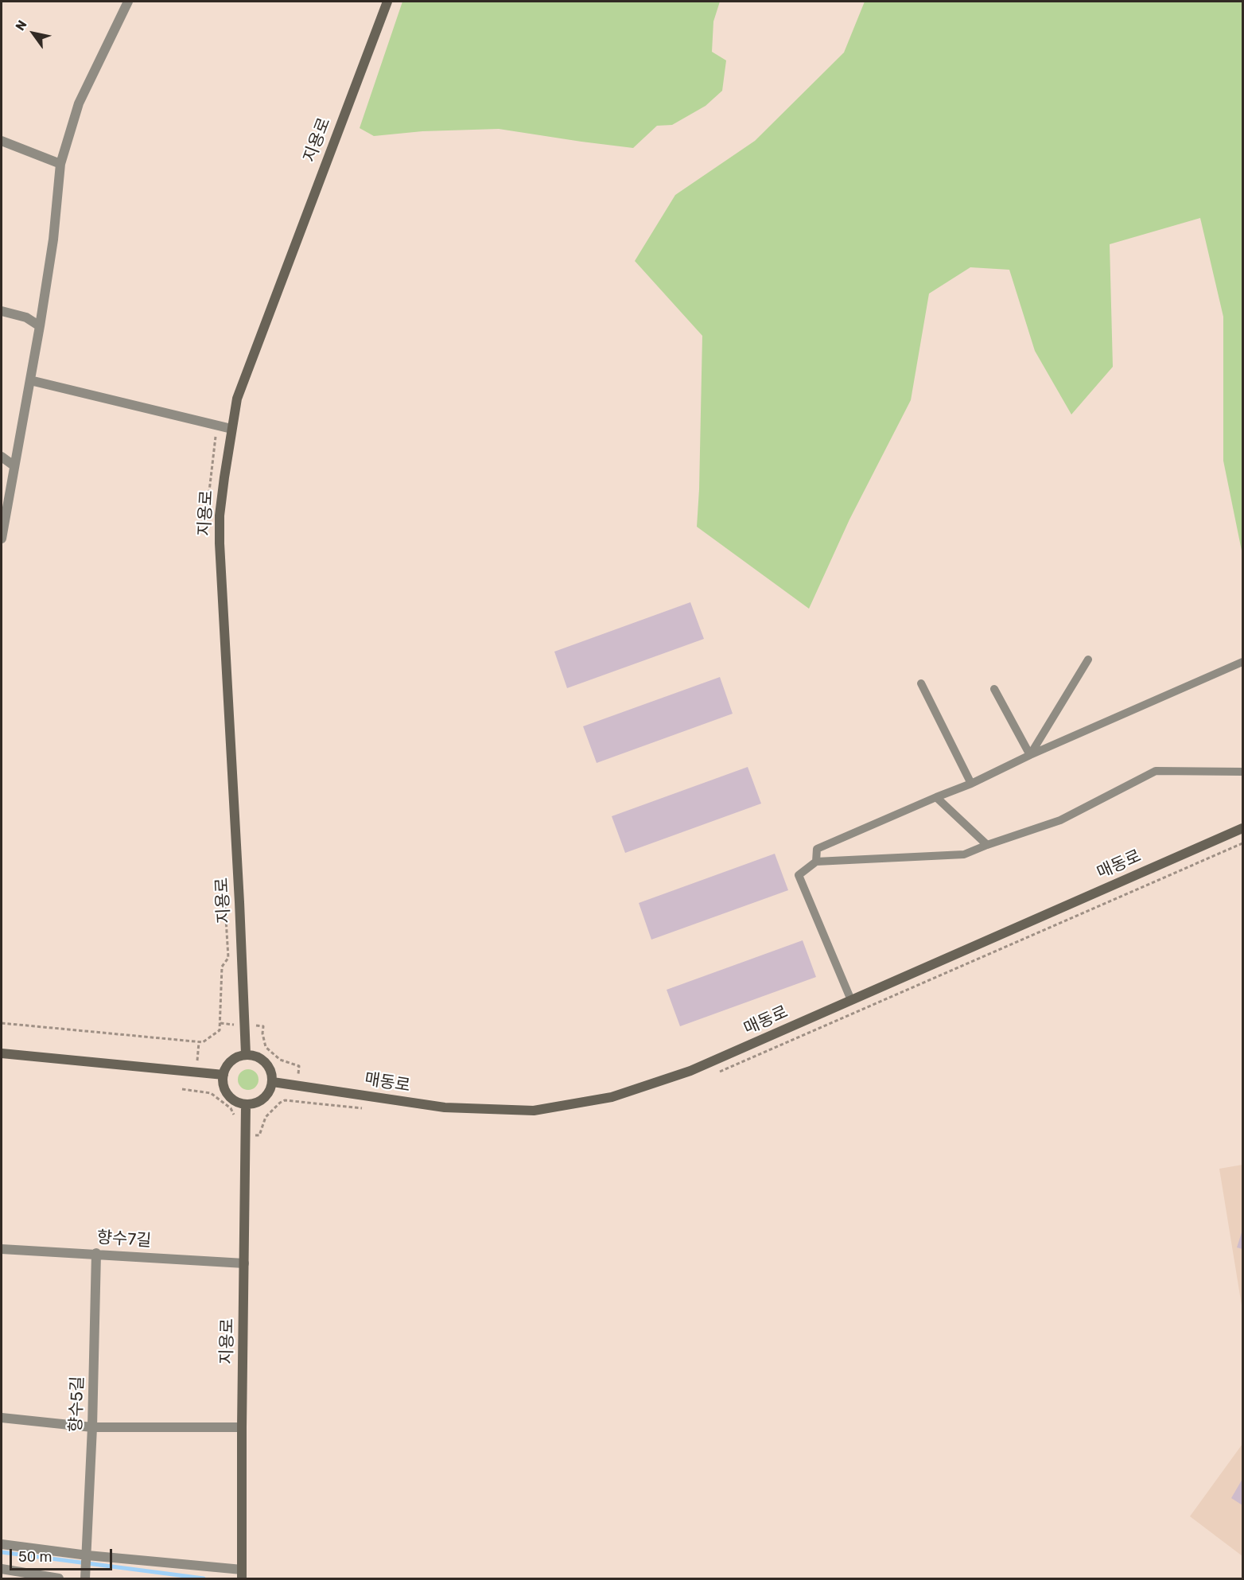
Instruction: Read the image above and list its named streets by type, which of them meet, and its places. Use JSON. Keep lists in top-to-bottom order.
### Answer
{
  "streets": {
    "street": [
      "지용로",
      "매동로",
      "향수7길",
      "향수5길"
    ]
  },
  "crossings": [
    ["지용로", "매동로"],
    ["지용로", "향수7길"],
    ["향수7길", "향수5길"]
  ],
  "scale_bar": "50 m",
  "north": "top left"
}
